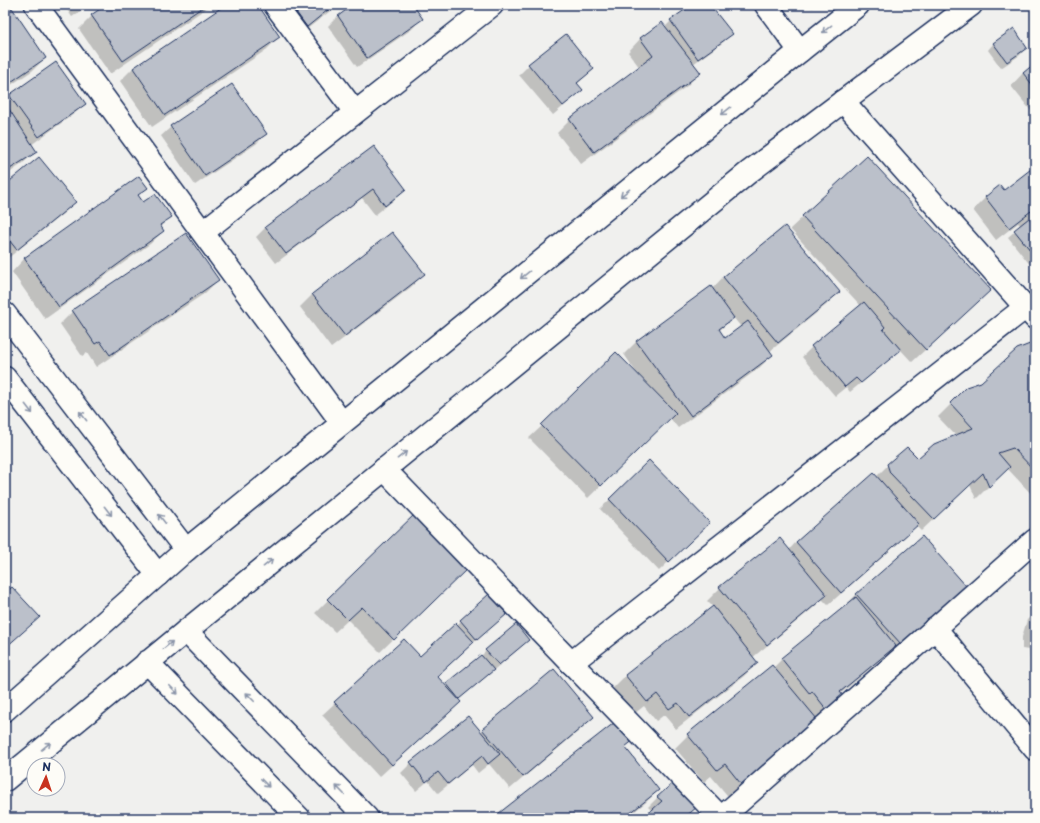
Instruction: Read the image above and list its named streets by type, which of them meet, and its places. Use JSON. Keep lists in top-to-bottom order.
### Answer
{
  "north": "top"
}
